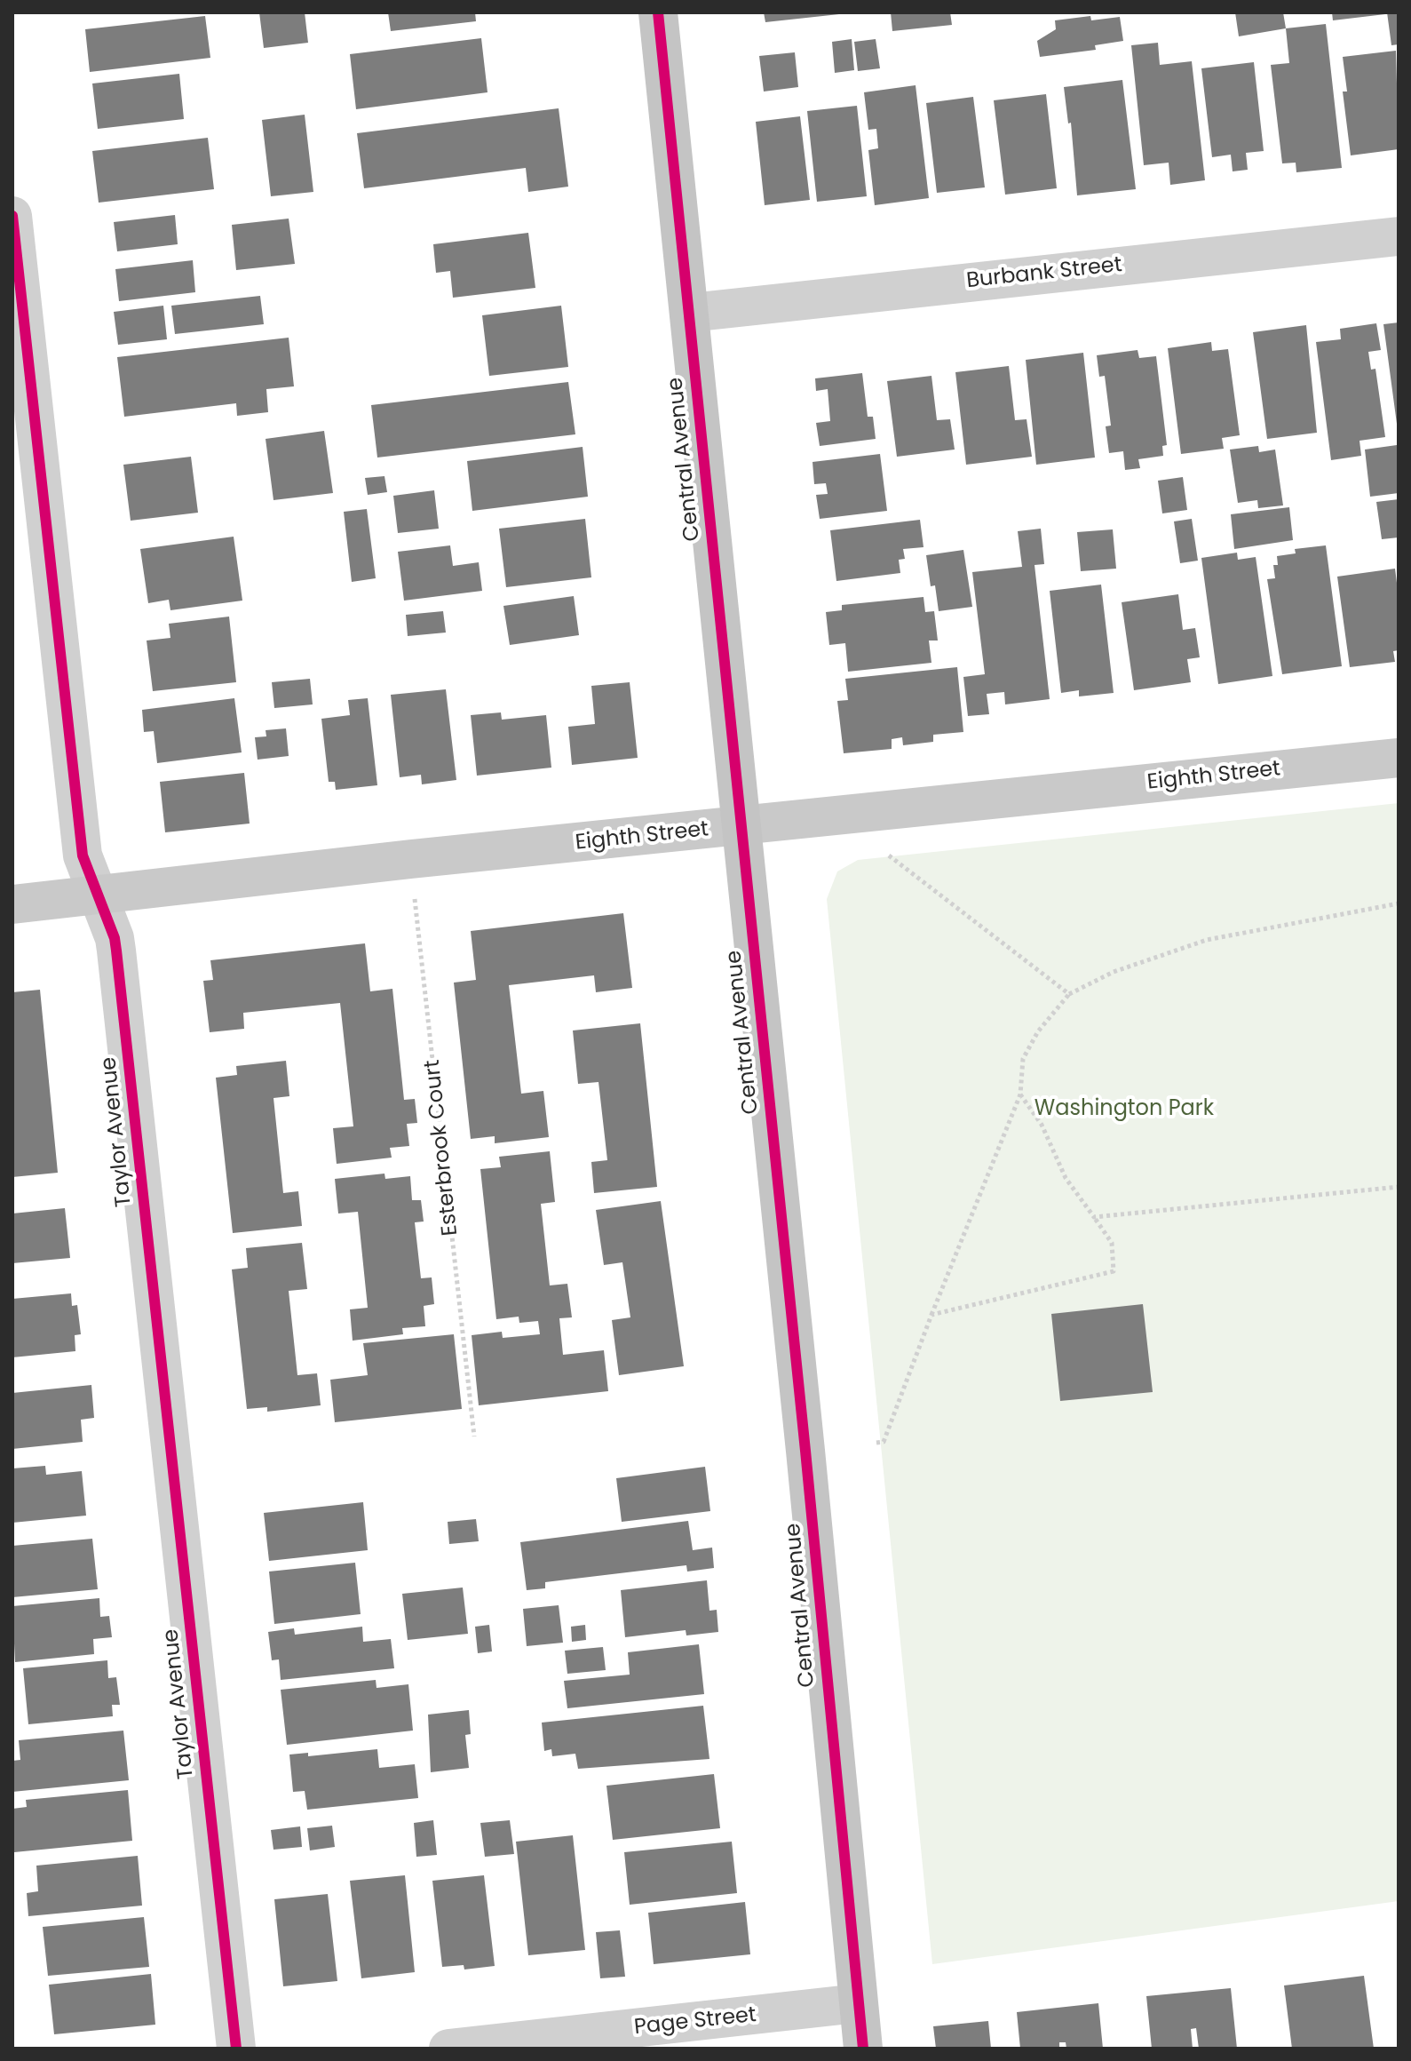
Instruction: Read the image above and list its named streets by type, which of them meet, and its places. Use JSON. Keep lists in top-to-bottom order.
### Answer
{
  "streets": {
    "main road": ["Central Avenue", "Eighth Street"],
    "street": ["Burbank Street", "Taylor Avenue", "Page Street"],
    "path": ["Esterbrook Court"]
  },
  "crossings": [
    ["Burbank Street", "Central Avenue"],
    ["Central Avenue", "Eighth Street"],
    ["Central Avenue", "Page Street"],
    ["Eighth Street", "Taylor Avenue"],
    ["Eighth Street", "Esterbrook Court"]
  ],
  "parks": ["Washington Park"]
}
